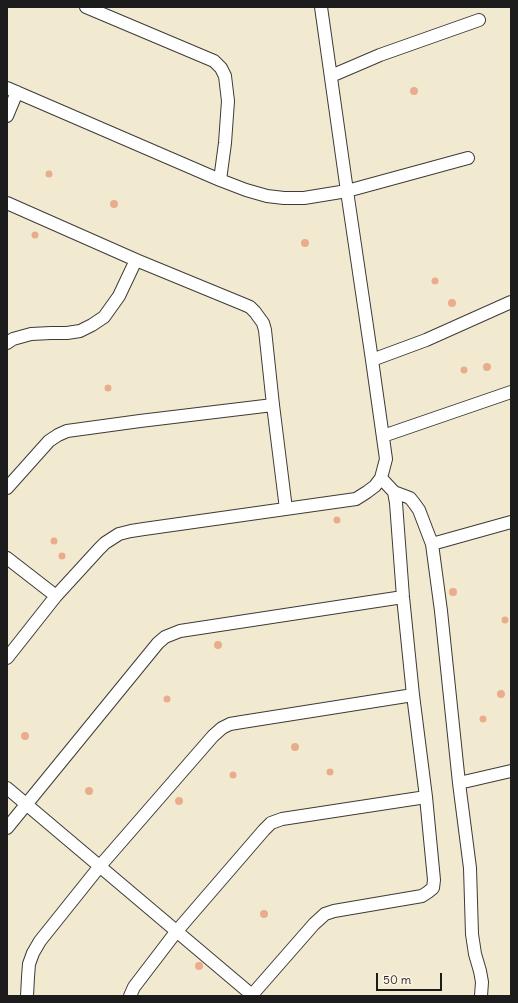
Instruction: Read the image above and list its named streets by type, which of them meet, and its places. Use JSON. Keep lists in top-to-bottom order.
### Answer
{
  "scale_bar": "50 m"
}
